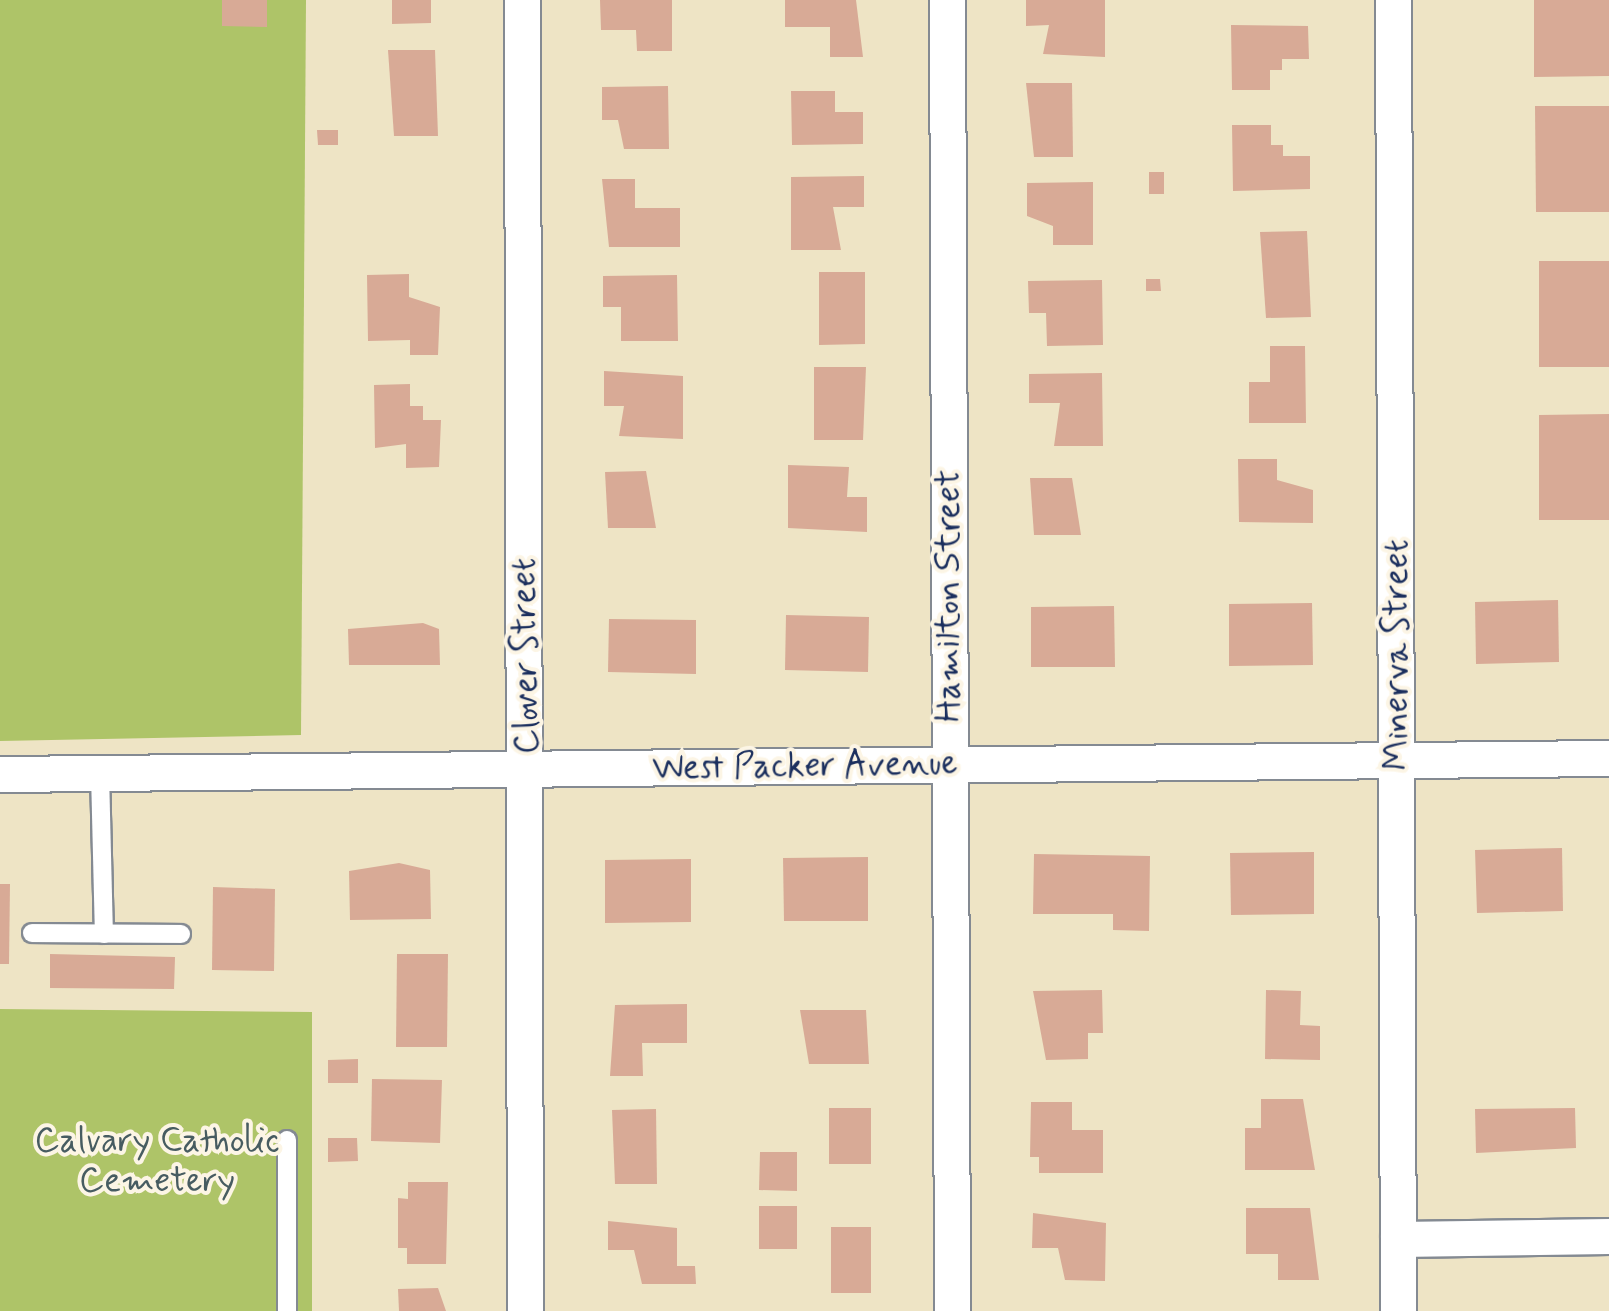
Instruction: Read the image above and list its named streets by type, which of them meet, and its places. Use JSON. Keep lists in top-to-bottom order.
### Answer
{
  "streets": {
    "street": [
      "Hamilton Street",
      "Minerva Street",
      "Clover Street",
      "West Packer Avenue"
    ]
  },
  "crossings": [
    ["Hamilton Street", "West Packer Avenue"],
    ["Minerva Street", "West Packer Avenue"],
    ["Clover Street", "West Packer Avenue"]
  ],
  "parks": ["Calvary Catholic Cemetery"]
}
